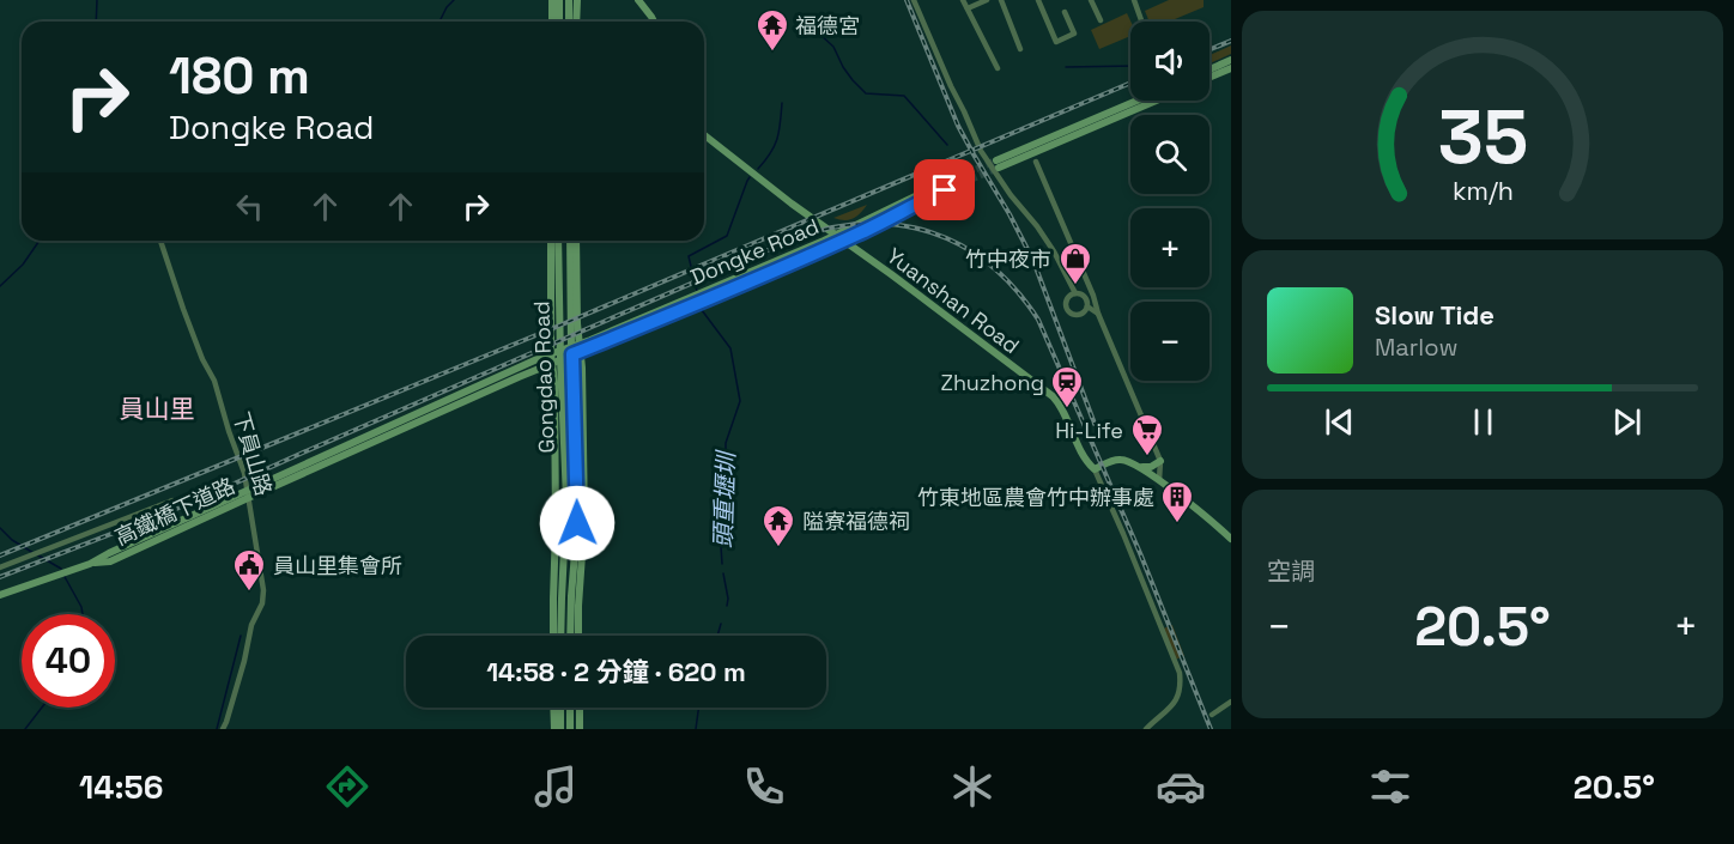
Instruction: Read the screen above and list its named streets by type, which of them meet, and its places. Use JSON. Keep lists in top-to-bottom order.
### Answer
{
  "streets": {
    "street": [
      "Dongke Road",
      "Yuanshan Road",
      "Gongdao Road",
      "下員山路",
      "高鐵橋下道路"
    ]
  },
  "crossings": [
    ["Dongke Road", "Yuanshan Road"],
    ["Dongke Road", "Gongdao Road"],
    ["Dongke Road", "高鐵橋下道路"],
    ["Gongdao Road", "高鐵橋下道路"],
    ["下員山路", "高鐵橋下道路"]
  ],
  "districts": ["員山里"],
  "water": ["頭重壢圳"],
  "places": {
    "temple": ["福德宮", "隘寮福德祠"],
    "shop": ["竹中夜市"],
    "station": ["Zhuzhong"],
    "supermarket": ["Hi-Life"],
    "building": ["竹東地區農會竹中辦事處"],
    "public building": ["員山里集會所"]
  },
  "page": {
    "map_buttons": ["+", "−"],
    "turn": ["180 m", "Dongke Road"],
    "song": ["Slow Tide", "Marlow"],
    "tile": "空調",
    "heat": ["−", "20.5°", "+"],
    "limit": "40",
    "trip": "14:58 · 2 分鐘 · 620 m",
    "tabs": ["14:56", "20.5°"],
    "gauge": ["35", "km/h"]
  }
}
